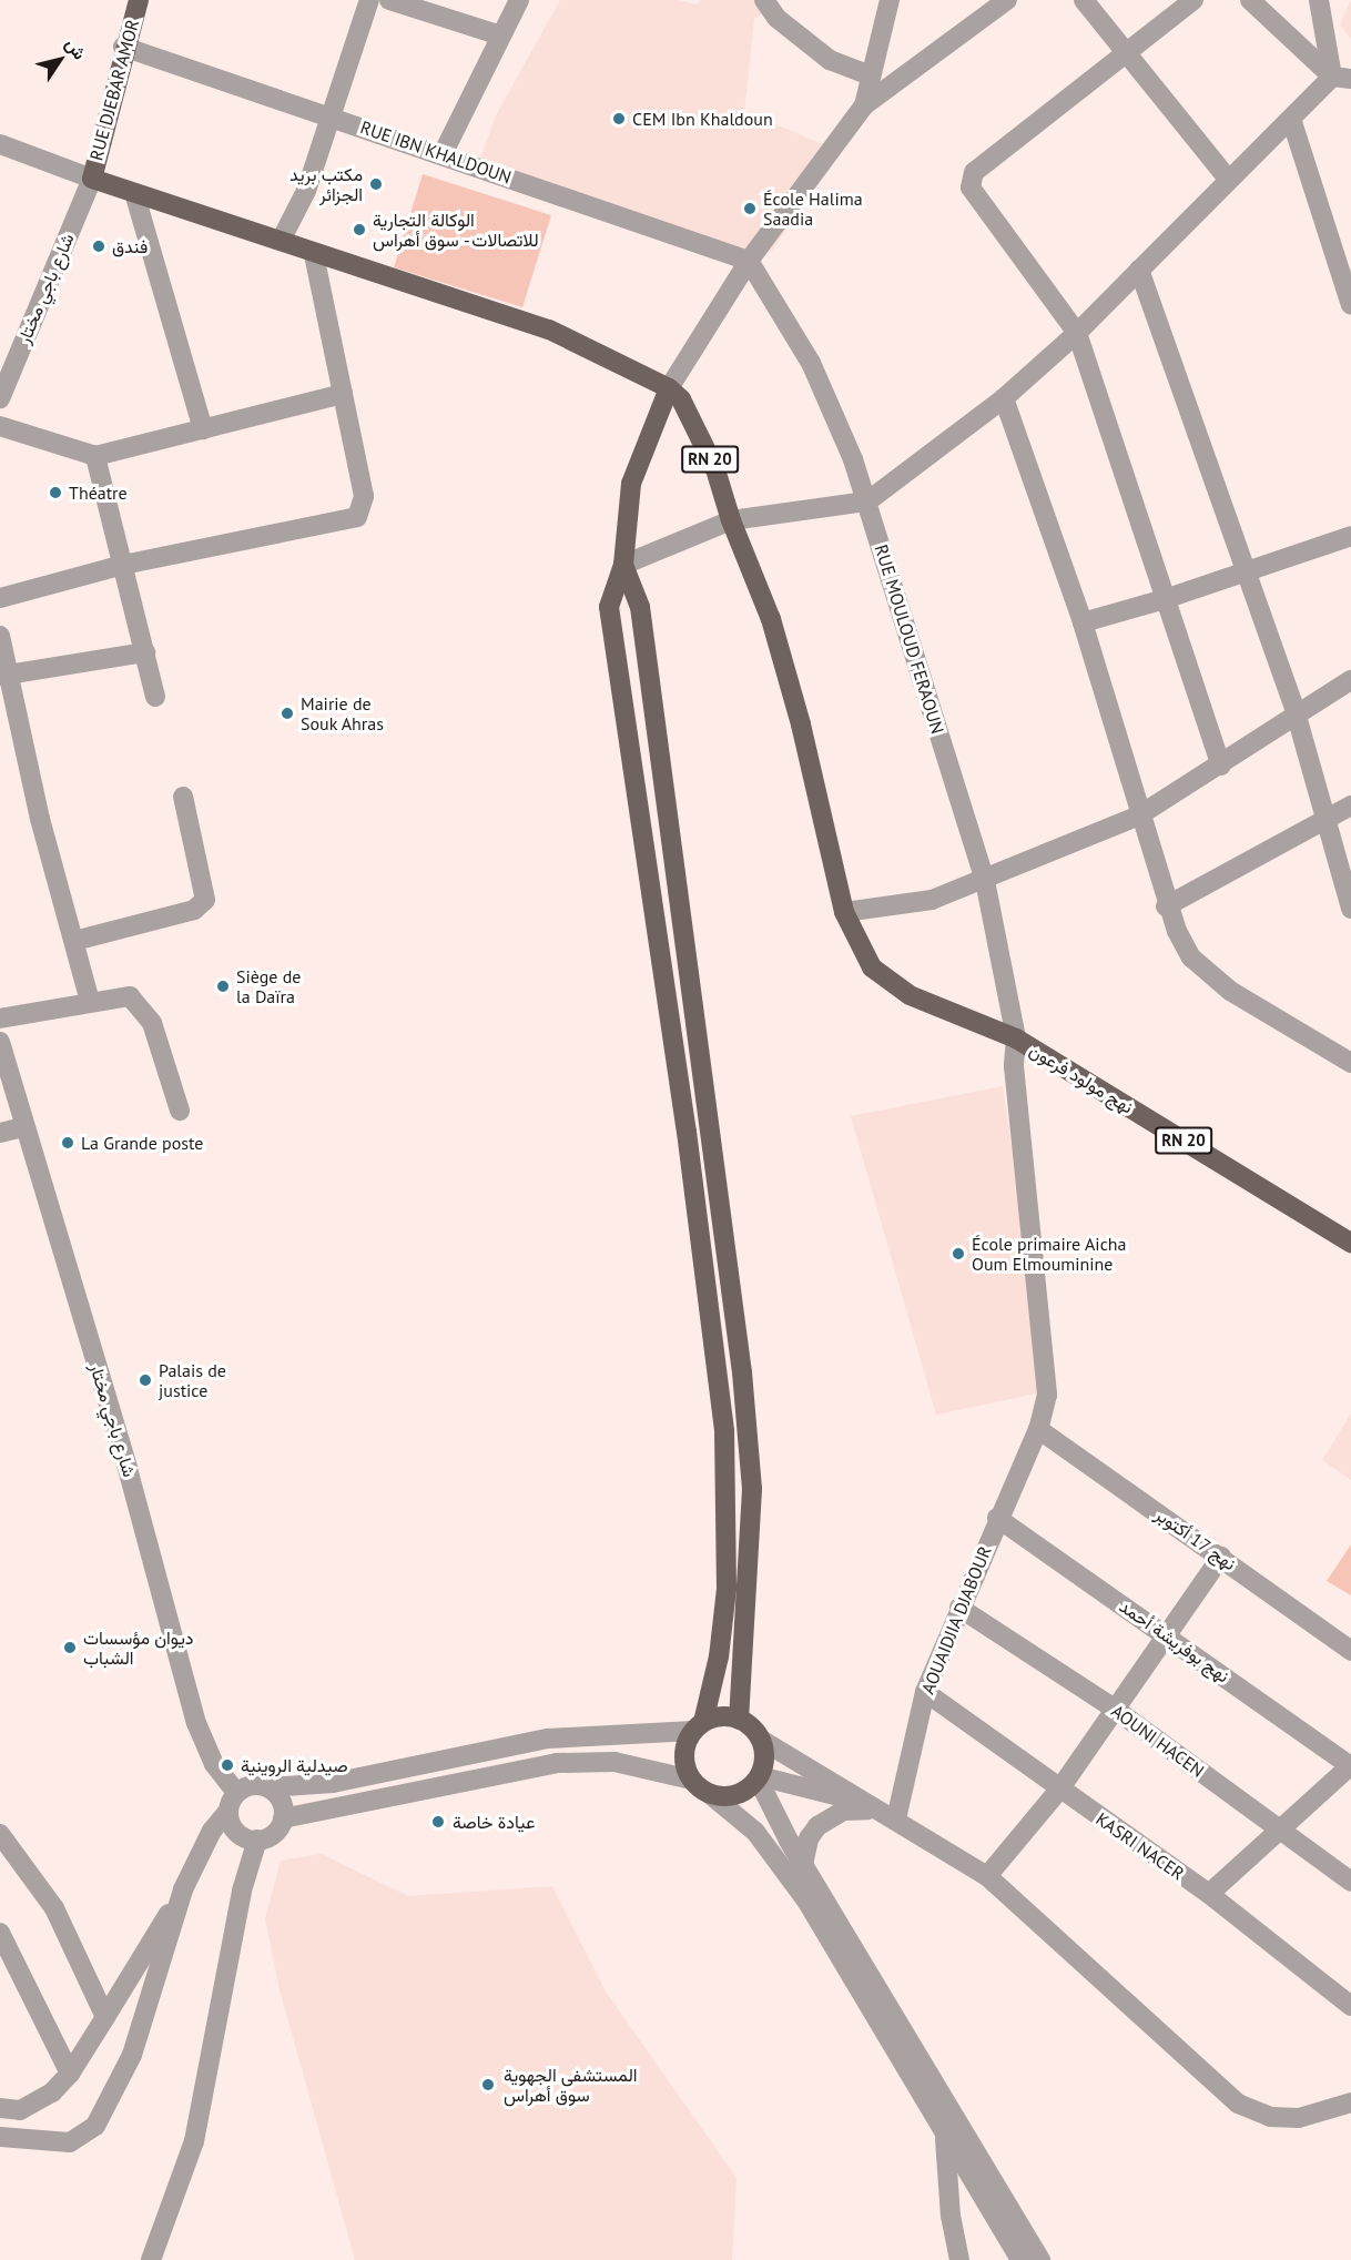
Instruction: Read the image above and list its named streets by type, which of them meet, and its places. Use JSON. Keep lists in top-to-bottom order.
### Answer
{
  "streets": {
    "main road": ["RUE DJEBAR AMOR", "RN 20", "نهج مولود فرعون"],
    "street": [
      "RUE IBN KHALDOUN",
      "شارع باجي مختار",
      "RUE MOULOUD FERAOUN",
      "نهج 17 أكتوبر",
      "AOUAIDJIA DJABOUR",
      "نهج بوفريشة أحمد",
      "AOUNI HACEN",
      "KASRI NACER"
    ]
  },
  "crossings": [
    ["RUE DJEBAR AMOR", "RUE IBN KHALDOUN"],
    ["RUE DJEBAR AMOR", "شارع باجي مختار"],
    ["RUE DJEBAR AMOR", "RN 20"],
    ["RUE IBN KHALDOUN", "RUE MOULOUD FERAOUN"],
    ["شارع باجي مختار", "RN 20"],
    ["RN 20", "RUE MOULOUD FERAOUN"],
    ["RN 20", "نهج مولود فرعون"],
    ["RUE MOULOUD FERAOUN", "نهج مولود فرعون"],
    ["RUE MOULOUD FERAOUN", "نهج 17 أكتوبر"],
    ["RUE MOULOUD FERAOUN", "AOUAIDJIA DJABOUR"],
    ["نهج 17 أكتوبر", "AOUAIDJIA DJABOUR"],
    ["AOUAIDJIA DJABOUR", "نهج بوفريشة أحمد"],
    ["AOUAIDJIA DJABOUR", "AOUNI HACEN"],
    ["AOUAIDJIA DJABOUR", "KASRI NACER"]
  ],
  "places": [
    "CEM Ibn Khaldoun",
    "مكتب بريد الجزائر",
    "École Halima Saadia",
    "الوكالة التجارية للاتصالات - سوق أهراس",
    "فندق",
    "Théatre",
    "Mairie de Souk Ahras",
    "Siège de la Daïra",
    "La Grande poste",
    "École primaire Aicha Oum Elmouminine",
    "Palais de justice",
    "ديوان مؤسسات الشباب",
    "صيدلية الروينية",
    "عيادة خاصة",
    "المستشفى الجهوية سوق أهراس"
  ],
  "north": "top right"
}
